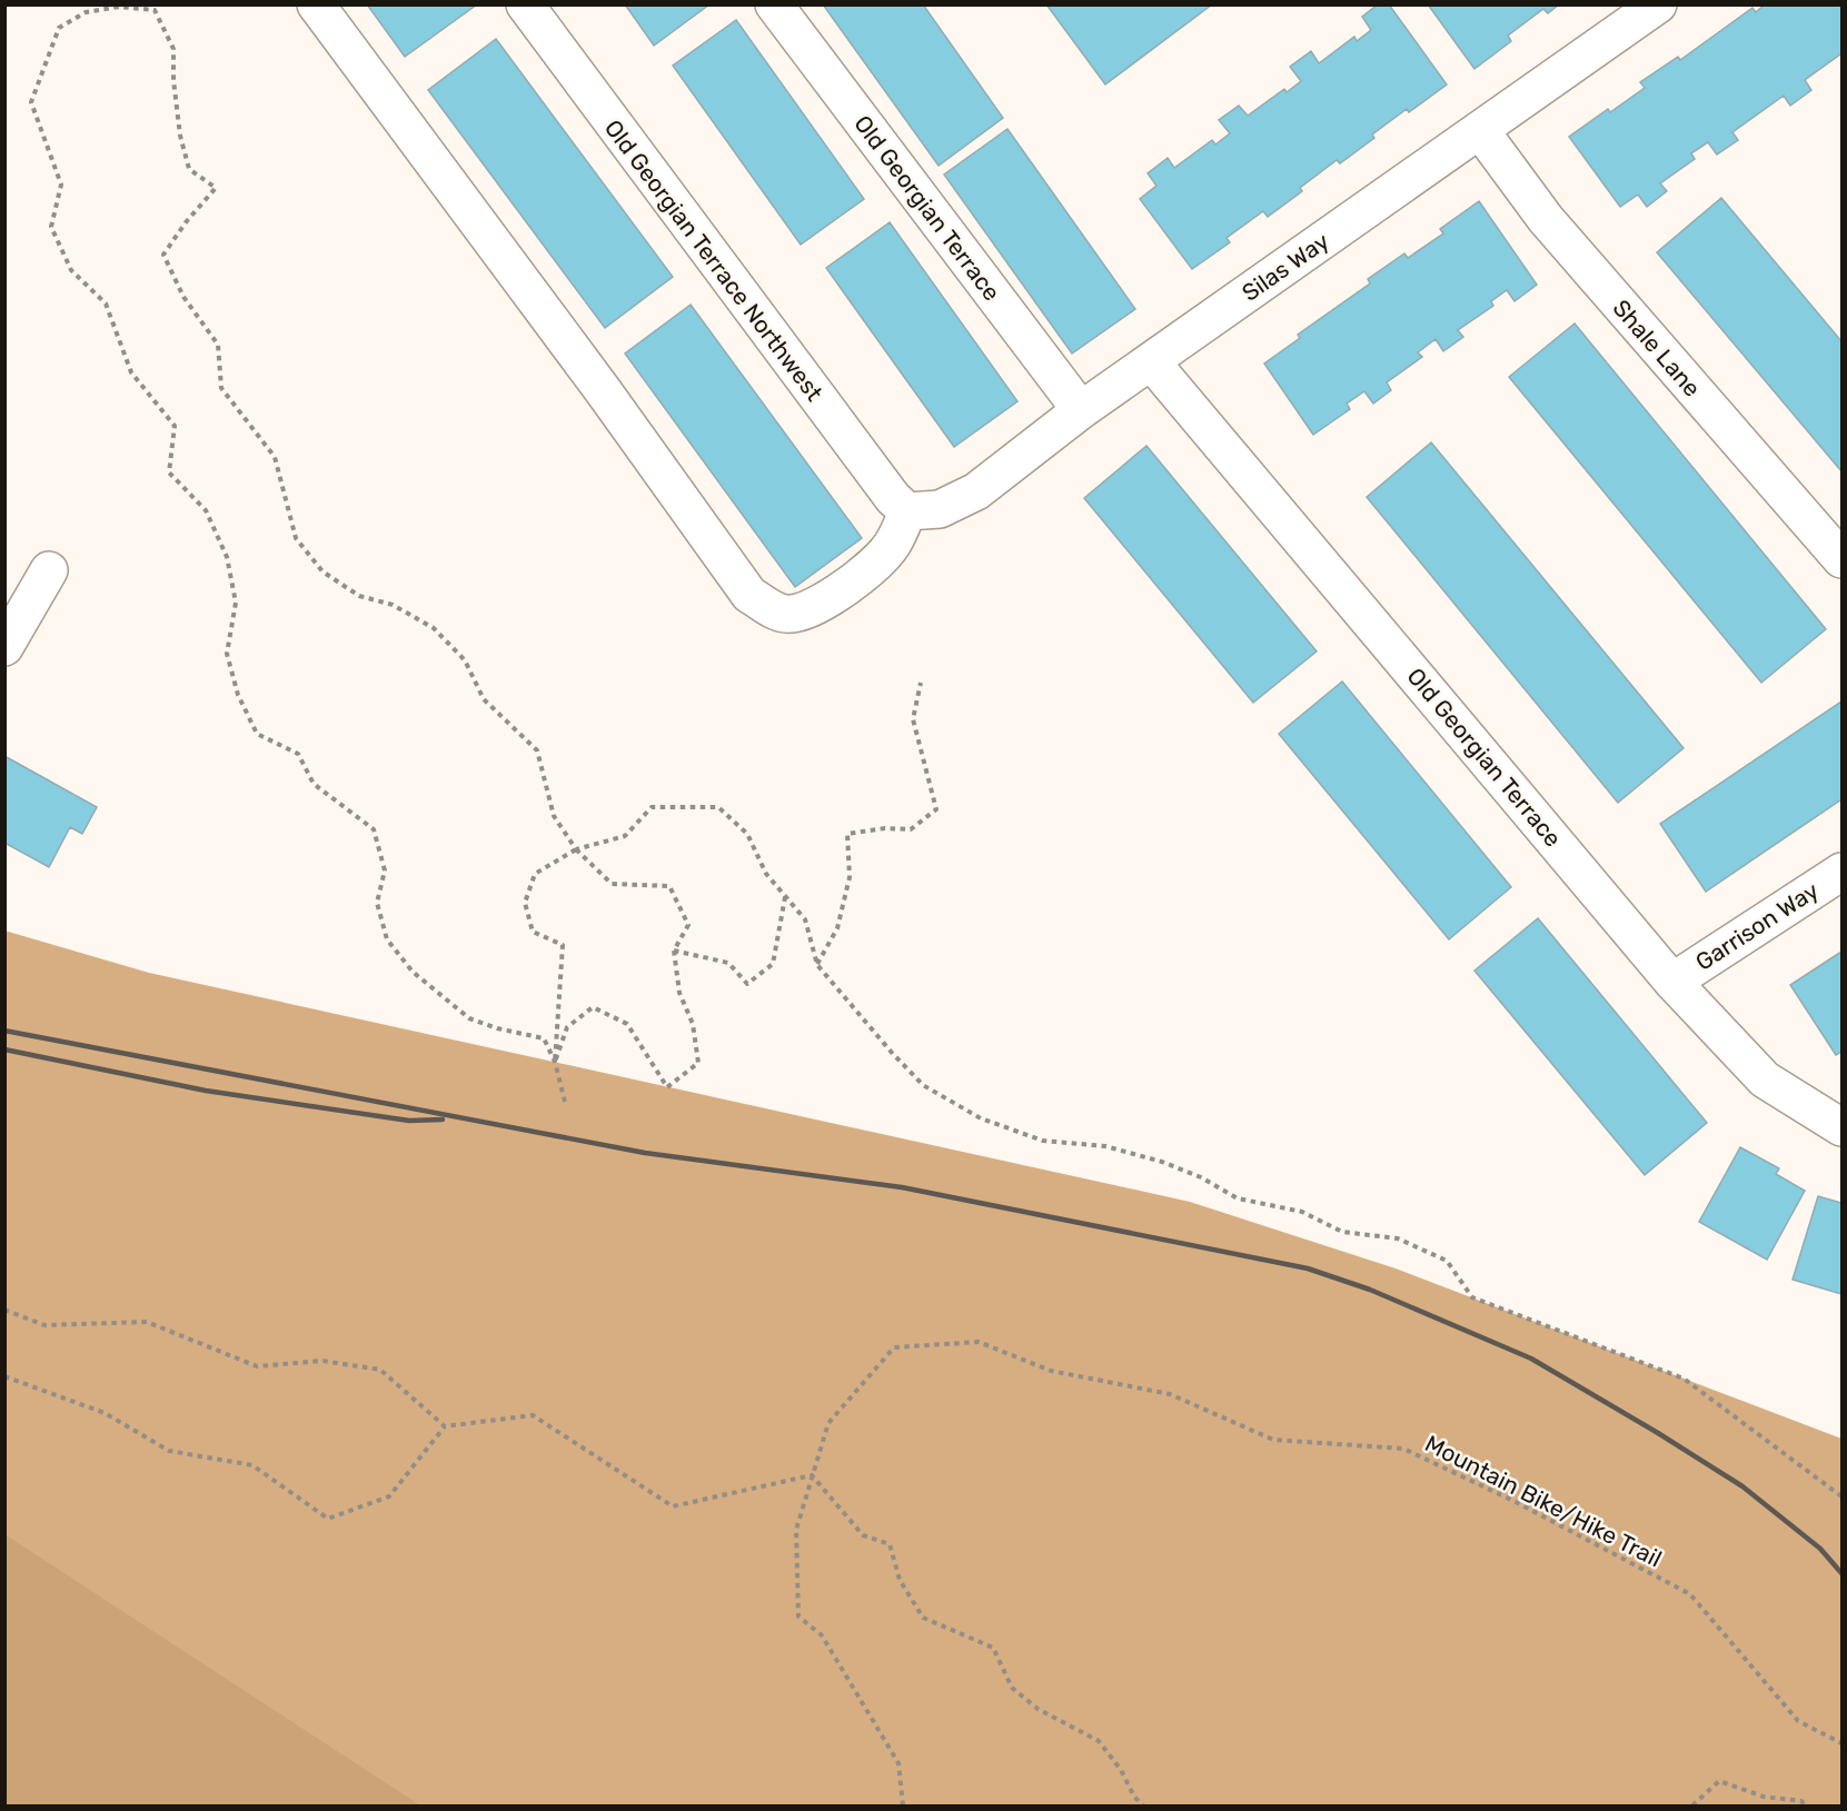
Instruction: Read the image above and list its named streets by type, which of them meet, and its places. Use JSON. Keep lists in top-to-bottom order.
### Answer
{
  "streets": {
    "street": [
      "Old Georgian Terrace",
      "Old Georgian Terrace Northwest",
      "Silas Way",
      "Shale Lane",
      "Garrison Way"
    ],
    "path": ["Mountain Bike/Hike Trail"]
  },
  "crossings": [
    ["Old Georgian Terrace", "Silas Way"],
    ["Old Georgian Terrace", "Garrison Way"],
    ["Old Georgian Terrace Northwest", "Silas Way"],
    ["Silas Way", "Shale Lane"]
  ]
}
